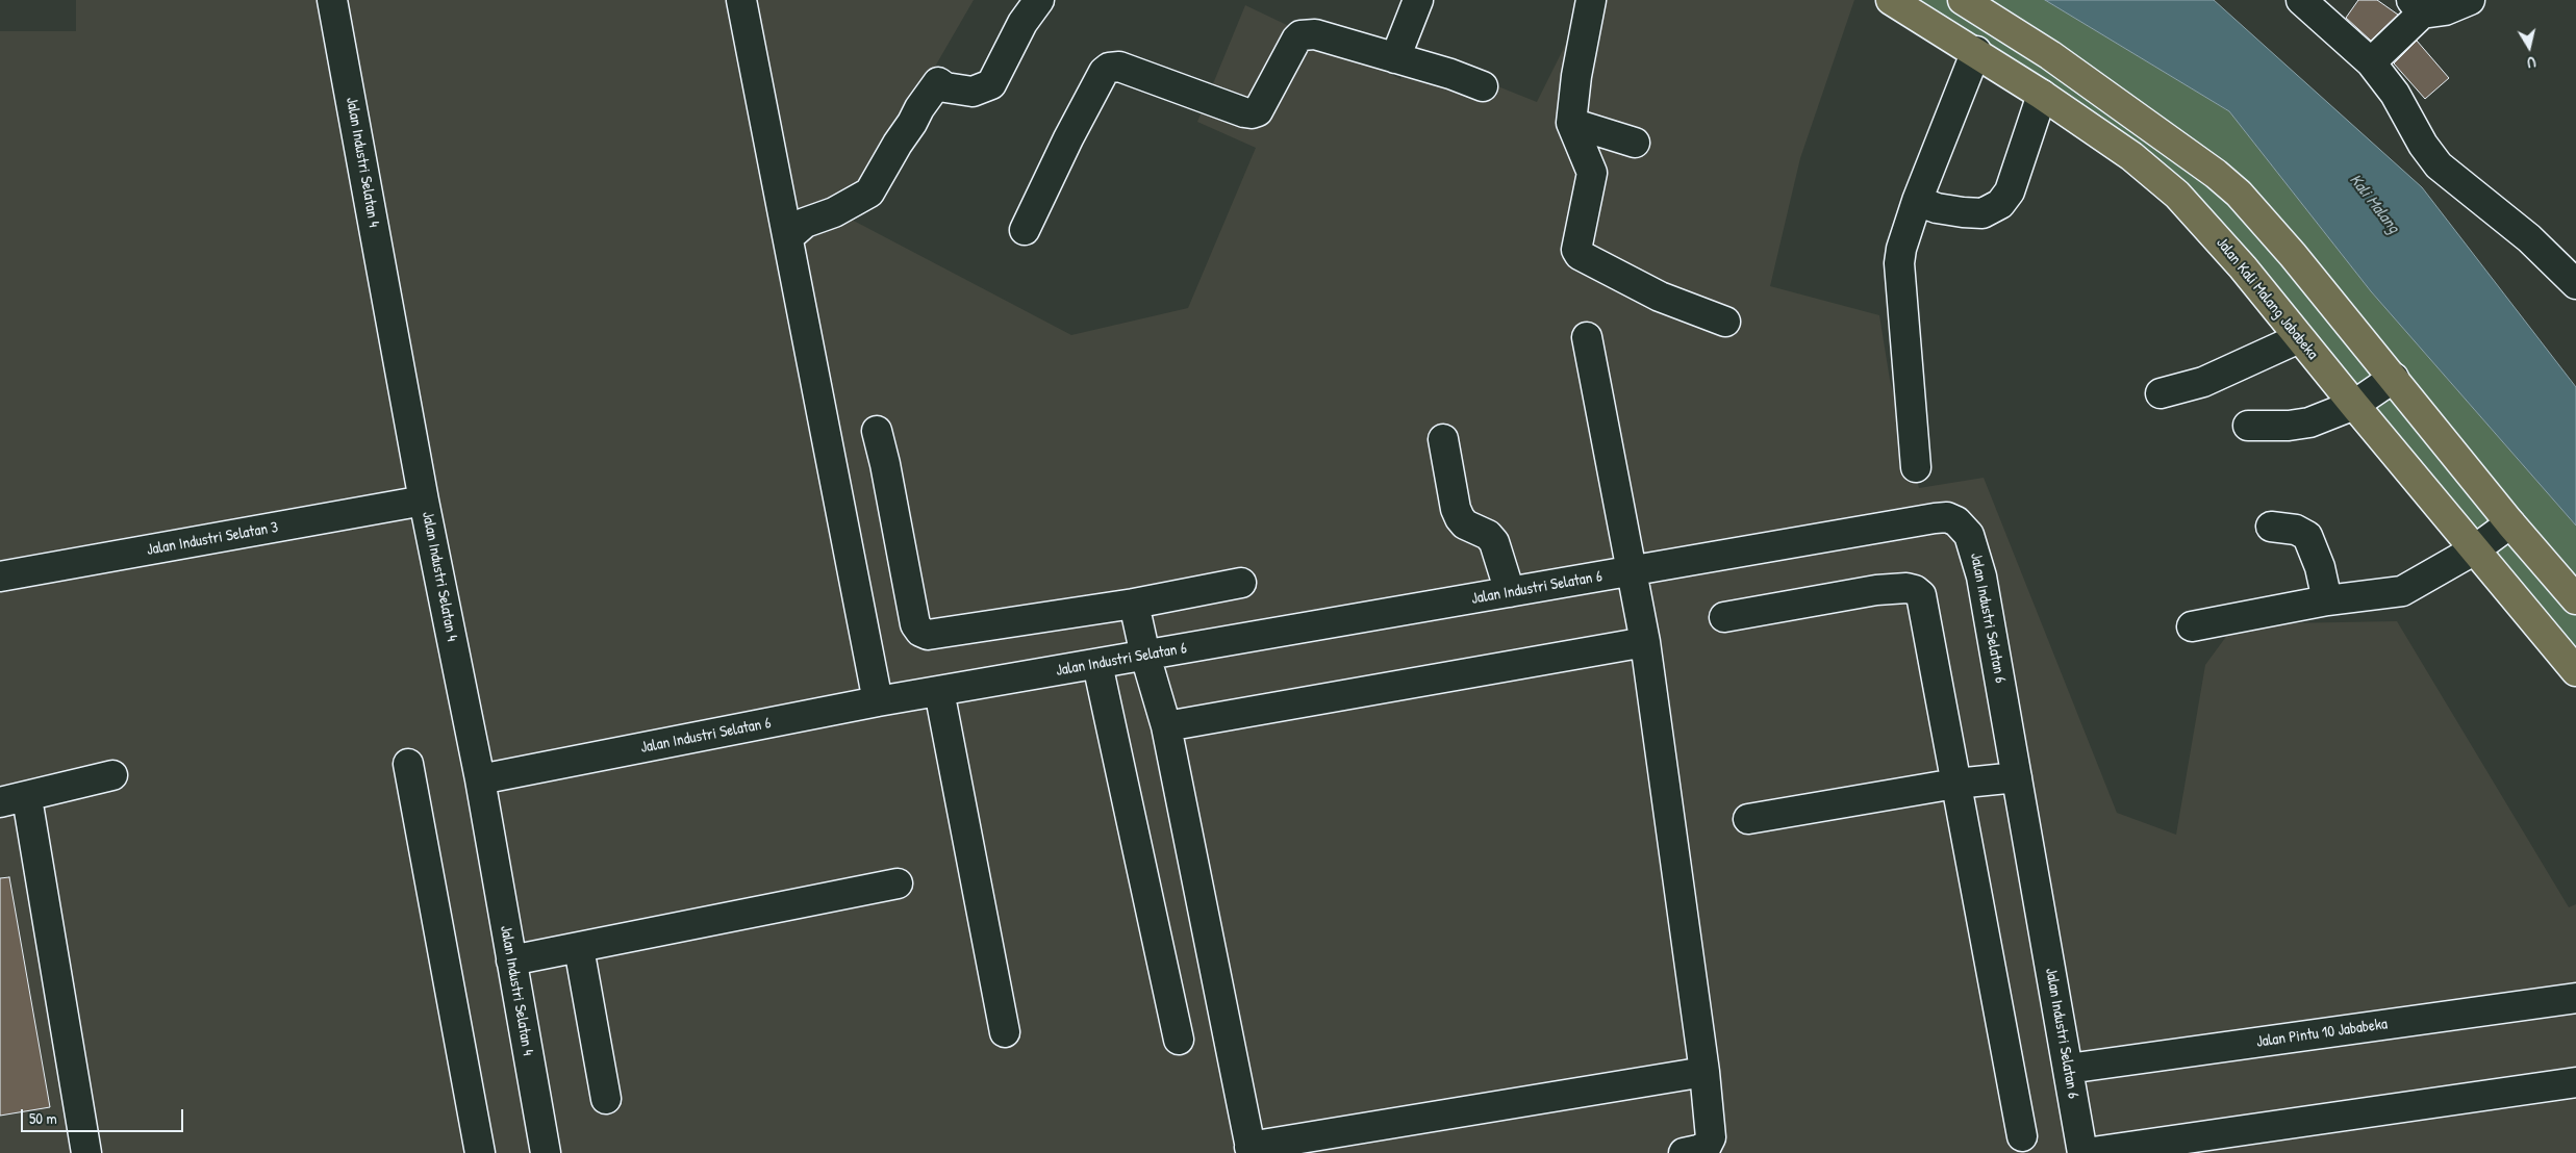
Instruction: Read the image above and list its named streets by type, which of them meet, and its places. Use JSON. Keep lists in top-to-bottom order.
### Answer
{
  "streets": {
    "main road": ["Jalan Kali Malang Jababeka"],
    "street": [
      "Jalan Industri Selatan 4",
      "Jalan Industri Selatan 3",
      "Jalan Industri Selatan 6",
      "Jalan Pintu 10 Jababeka"
    ]
  },
  "crossings": [
    ["Jalan Industri Selatan 4", "Jalan Industri Selatan 3"],
    ["Jalan Industri Selatan 4", "Jalan Industri Selatan 6"],
    ["Jalan Industri Selatan 6", "Jalan Pintu 10 Jababeka"]
  ],
  "water": ["Kali Malang"],
  "scale_bar": "50 m",
  "north": "bottom"
}
